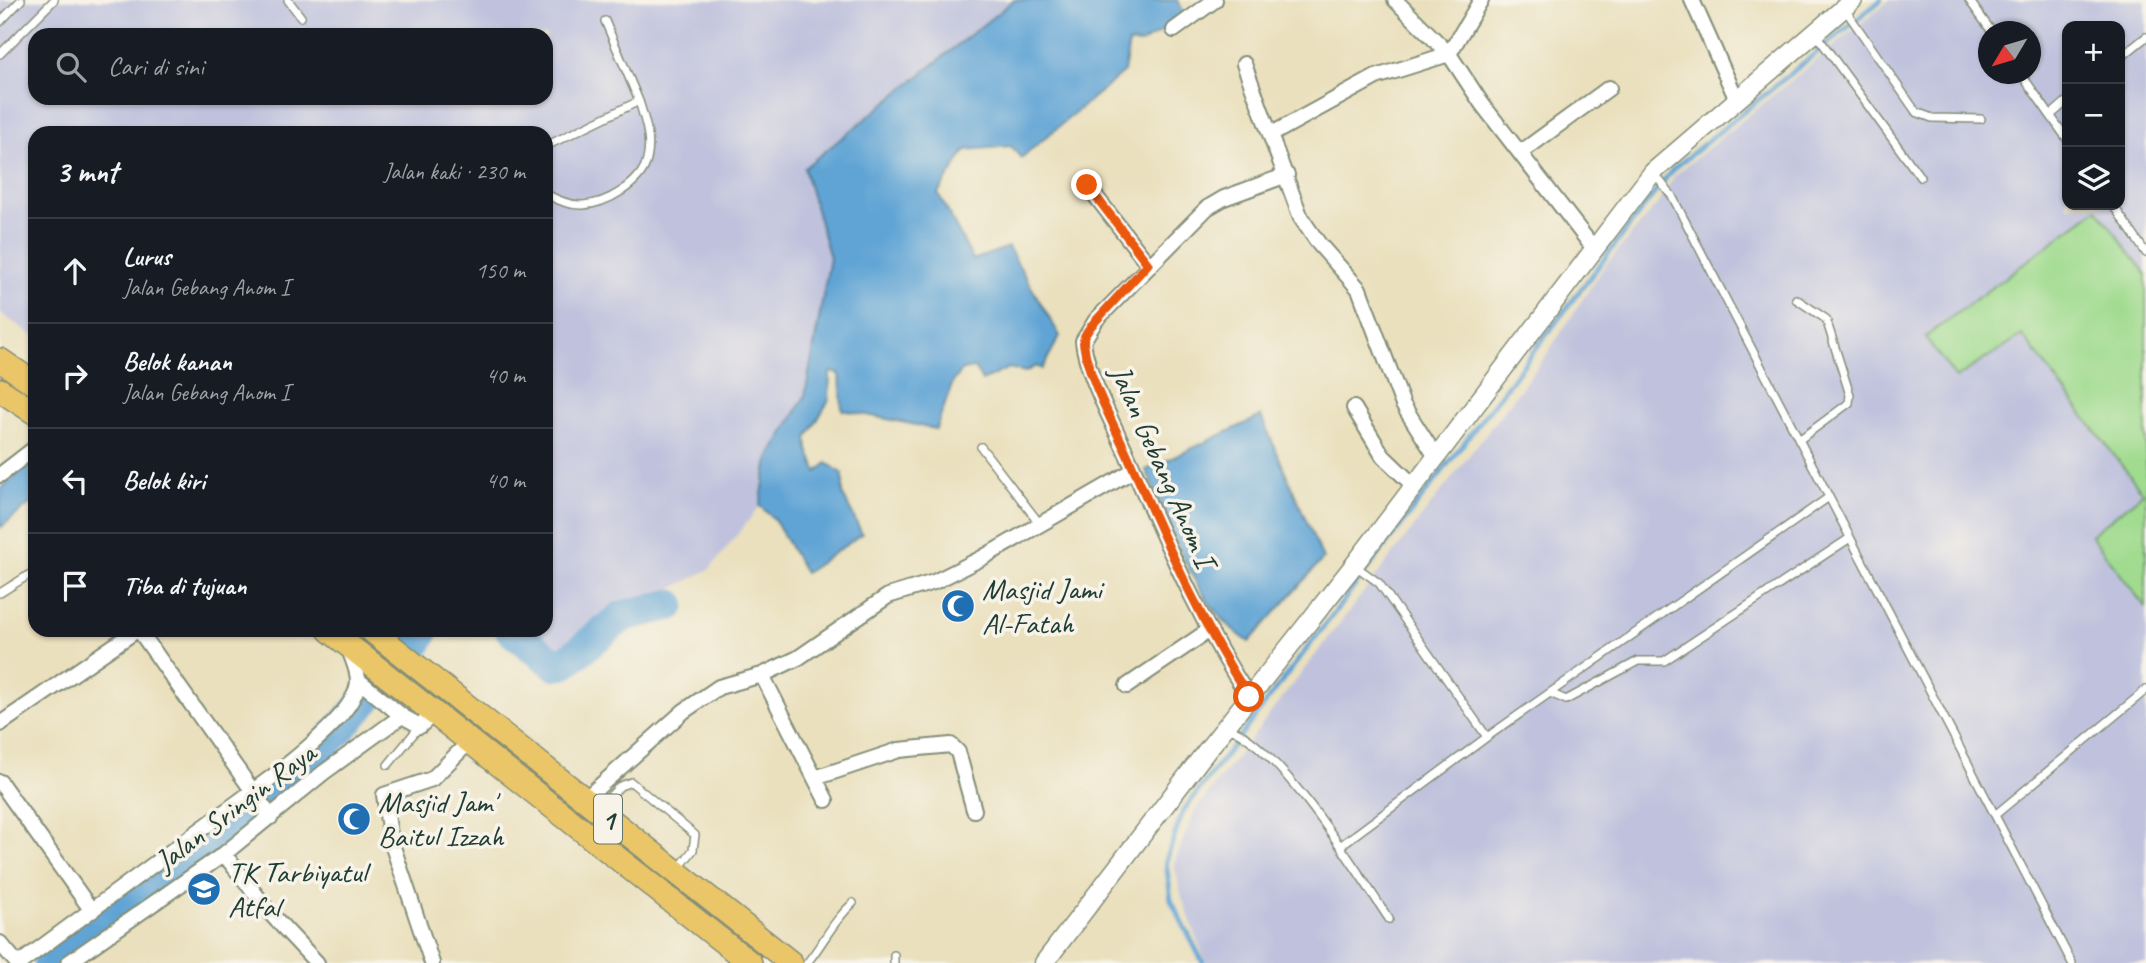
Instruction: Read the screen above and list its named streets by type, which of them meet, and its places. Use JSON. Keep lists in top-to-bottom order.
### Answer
{
  "streets": {
    "highway": ["1"],
    "street": ["Jalan Gebang Anom I", "Jalan Sringin Raya"]
  },
  "places": {
    "mosque": ["Masjid Jami Al-Fatah", "Masjid Jam' Baitul Izzah"],
    "school or university": ["TK Tarbiyatul Atfal"]
  },
  "north": "bottom left",
  "page": {
    "map_buttons": ["+", "−"],
    "search": "Cari di sini",
    "heading": ["3 mnt", "Jalan kaki · 230 m"],
    "list": [
      ["Lurus", "Jalan Gebang Anom I", "150 m"],
      ["Belok kanan", "Jalan Gebang Anom I", "40 m"],
      ["Belok kiri", "40 m"],
      "Tiba di tujuan"
    ]
  }
}
